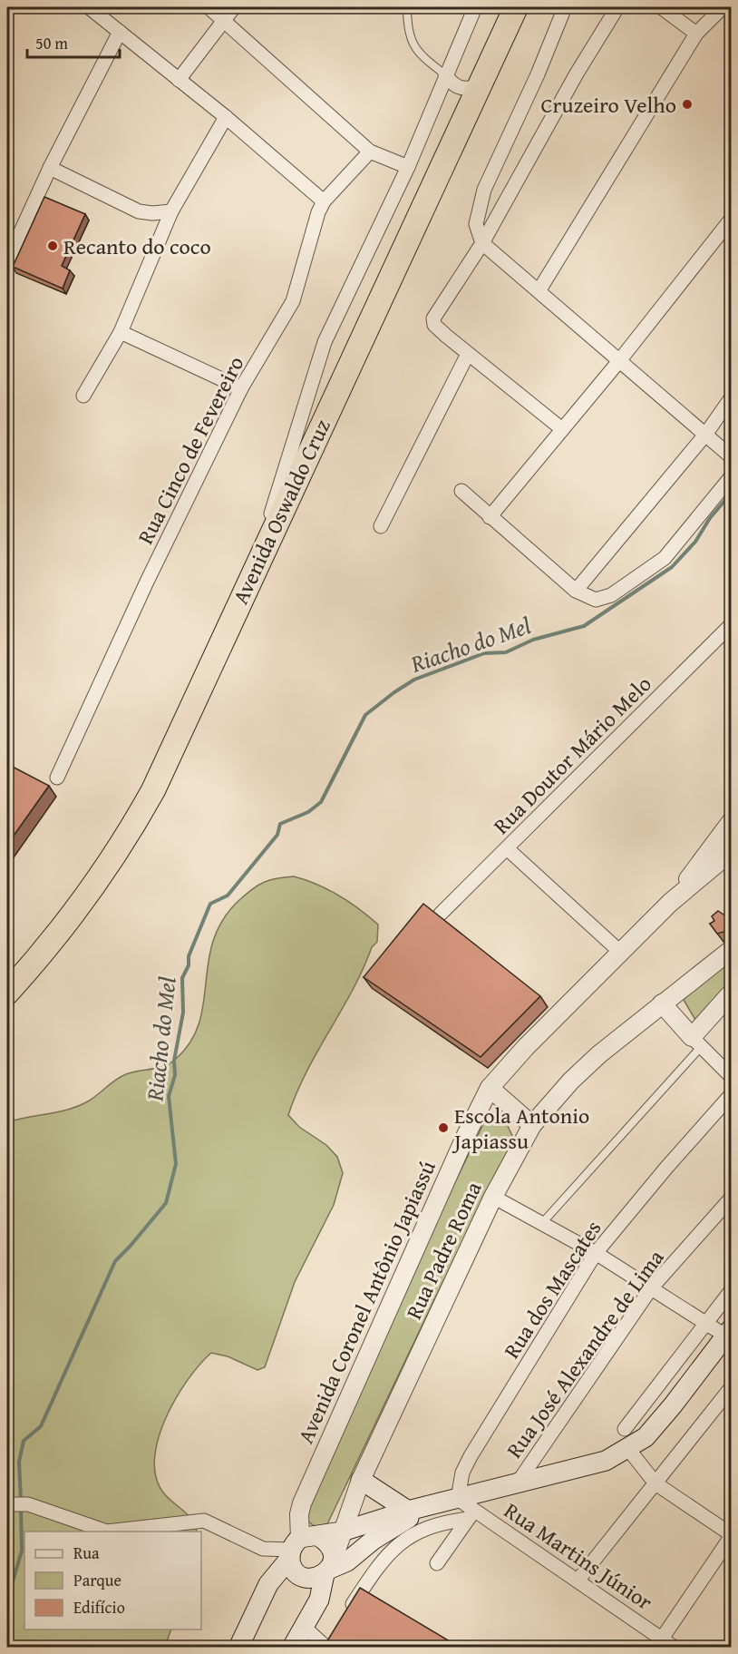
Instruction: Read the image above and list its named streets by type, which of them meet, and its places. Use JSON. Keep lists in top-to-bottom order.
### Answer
{
  "streets": {
    "highway": ["Avenida Oswaldo Cruz"],
    "street": [
      "Rua Cinco de Fevereiro",
      "Rua Doutor Mário Melo",
      "Rua Padre Roma",
      "Rua dos Mascates",
      "Avenida Coronel Antônio Japiassú",
      "Rua José Alexandre de Lima",
      "Rua Martins Júnior"
    ]
  },
  "crossings": [
    ["Rua Padre Roma", "Avenida Coronel Antônio Japiassú"],
    ["Rua dos Mascates", "Rua Martins Júnior"]
  ],
  "water": ["Riacho do Mel"],
  "places": ["Cruzeiro Velho", "Recanto do coco", "Escola Antonio Japiassu"],
  "legend": ["Rua", "Parque", "Edifício"],
  "scale_bar": "50 m"
}
